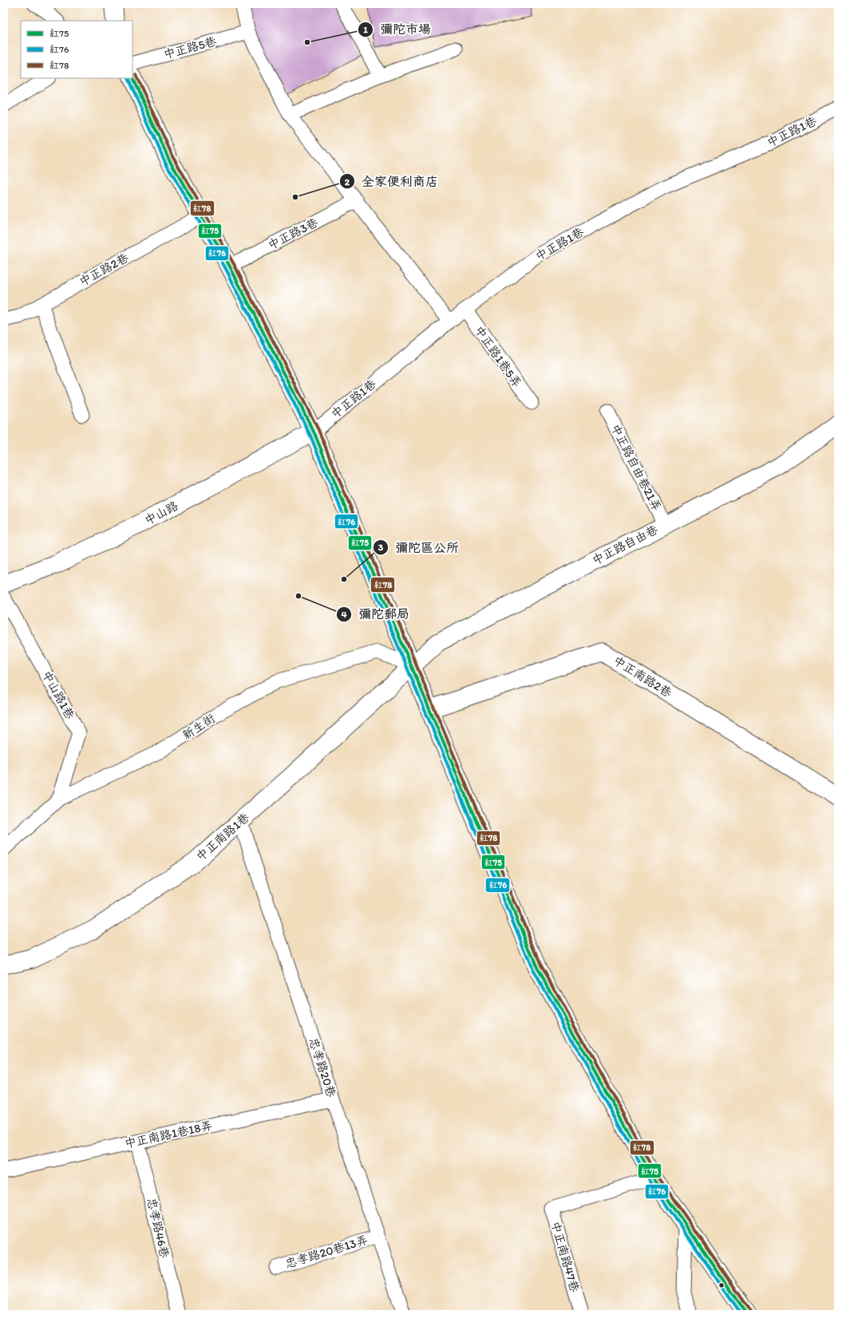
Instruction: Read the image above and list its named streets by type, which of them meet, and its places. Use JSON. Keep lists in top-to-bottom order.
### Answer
{
  "streets": {
    "street": [
      "中山路",
      "中正路自由巷",
      "中正南路2巷",
      "中正南路1巷"
    ],
    "lane": [
      "中正路5巷",
      "中正路1巷",
      "中正路3巷",
      "中正路2巷",
      "中正路1巷5弄",
      "中正路自由巷21弄",
      "中山路1巷",
      "新生街",
      "忠孝路20巷",
      "中正南路1巷18弄",
      "忠孝路46巷",
      "忠孝路20巷13弄",
      "中正南路47巷"
    ]
  },
  "crossings": [
    ["中正路1巷", "中正路1巷5弄"],
    ["中正路1巷", "中山路"],
    ["中正路自由巷21弄", "中正路自由巷"],
    ["中正路自由巷", "新生街"],
    ["中正路自由巷", "中正南路1巷"],
    ["中山路1巷", "新生街"],
    ["新生街", "中正南路1巷"],
    ["中正南路1巷", "忠孝路20巷"],
    ["忠孝路20巷", "中正南路1巷18弄"],
    ["忠孝路20巷", "忠孝路20巷13弄"],
    ["中正南路1巷18弄", "忠孝路46巷"]
  ],
  "places": [
    "彌陀市場",
    "全家便利商店",
    "彌陀區公所",
    "彌陀郵局"
  ],
  "lines": ["transit line 紅78", "transit line 紅75", "transit line 紅76"],
  "legend": ["紅75", "紅76", "紅78"]
}
